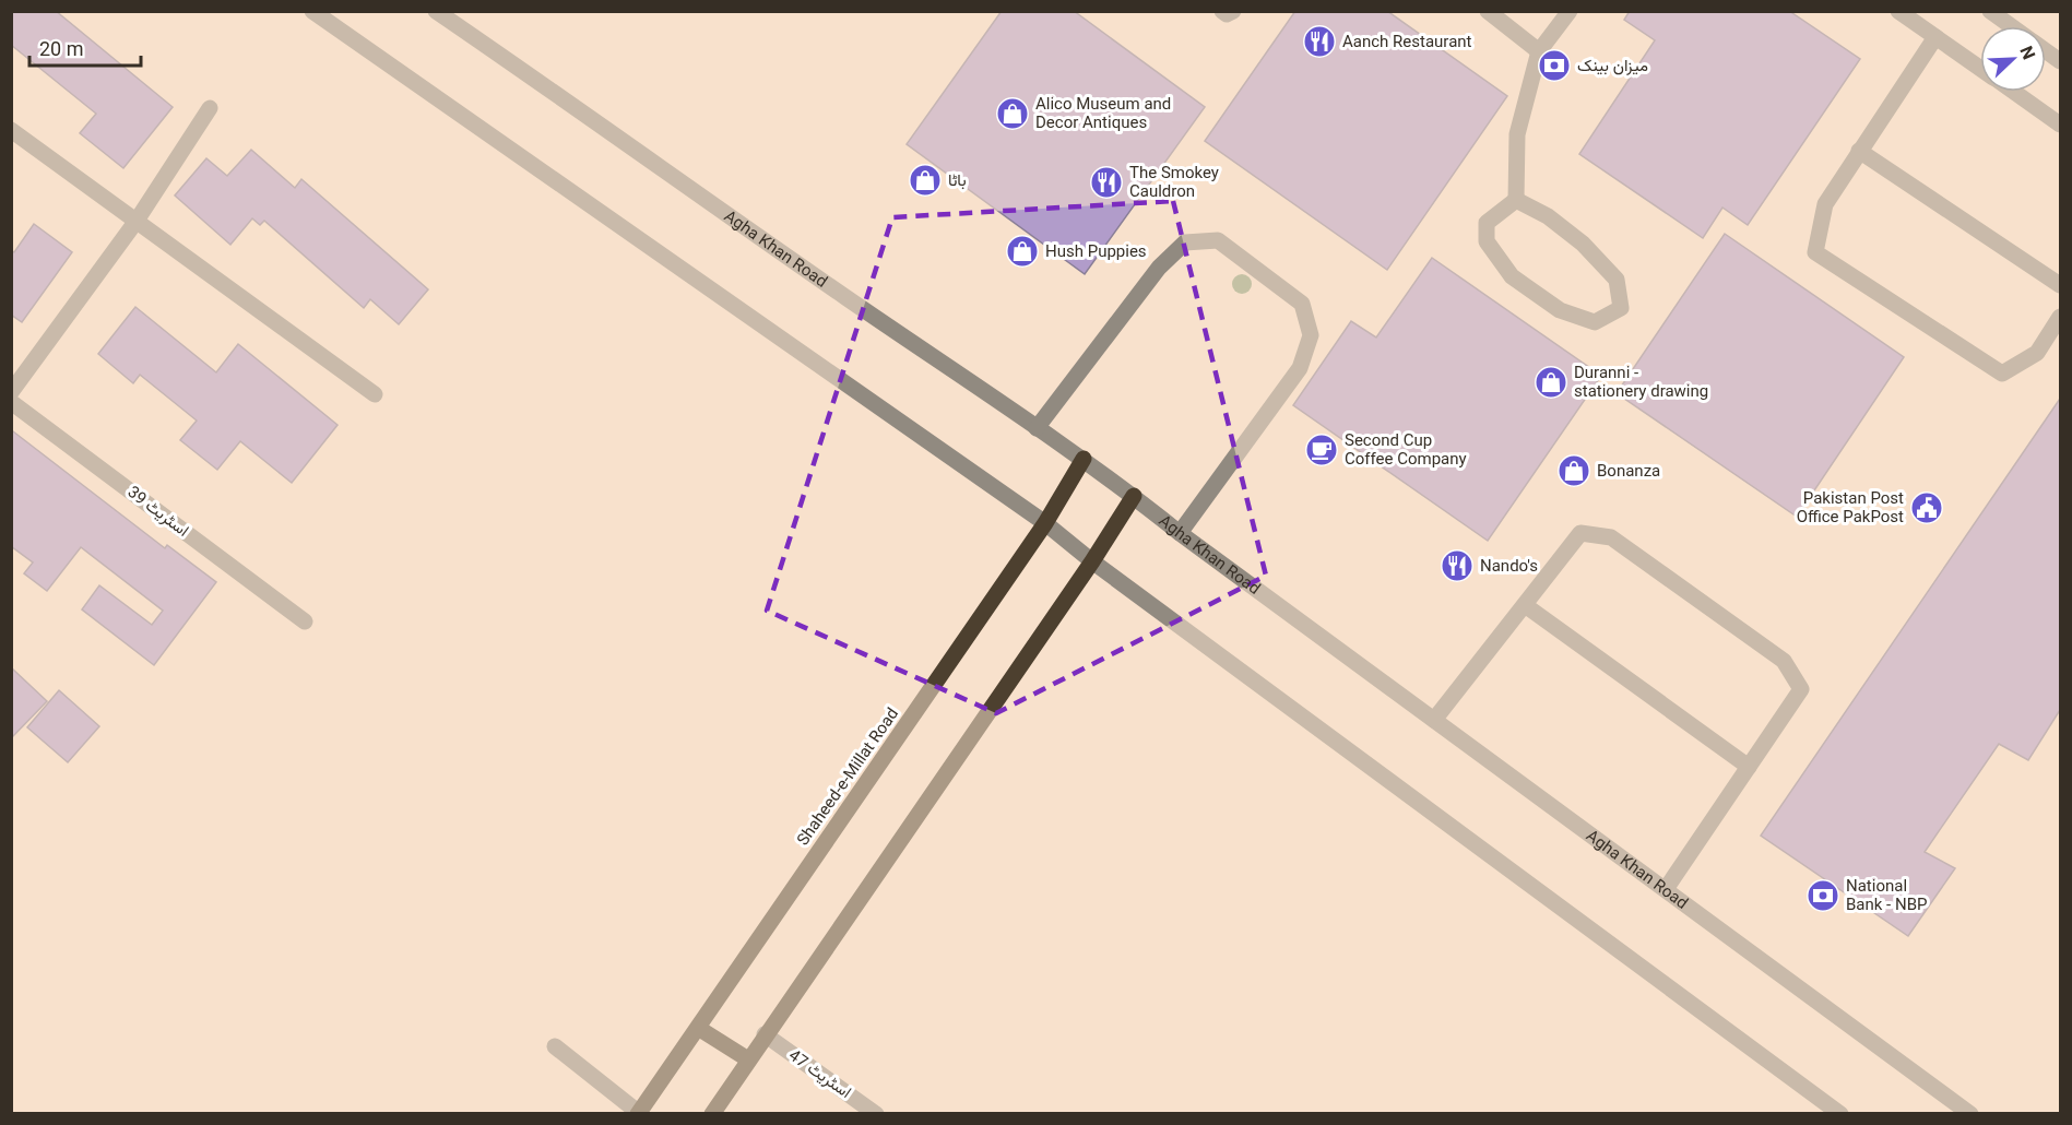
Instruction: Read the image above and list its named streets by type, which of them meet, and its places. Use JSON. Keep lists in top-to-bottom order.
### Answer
{
  "streets": {
    "main road": ["Shaheed-e-Millat Road"],
    "street": ["Agha Khan Road", "اسٹریٹ 39", "اسٹریٹ 47"]
  },
  "crossings": [
    ["Agha Khan Road", "Shaheed-e-Millat Road"]
  ],
  "places": {
    "restaurant": ["Aanch Restaurant", "The Smokey Cauldron", "Nando's"],
    "bank": ["میزان بینک", "National Bank - NBP"],
    "shop": [
      "Alico Museum and Decor Antiques",
      "باٹا",
      "Hush Puppies",
      "Duranni - stationery drawing",
      "Bonanza"
    ],
    "cafe": ["Second Cup Coffee Company"],
    "public building": ["Pakistan Post Office PakPost"]
  },
  "scale_bar": "20 m",
  "north": "top right"
}
